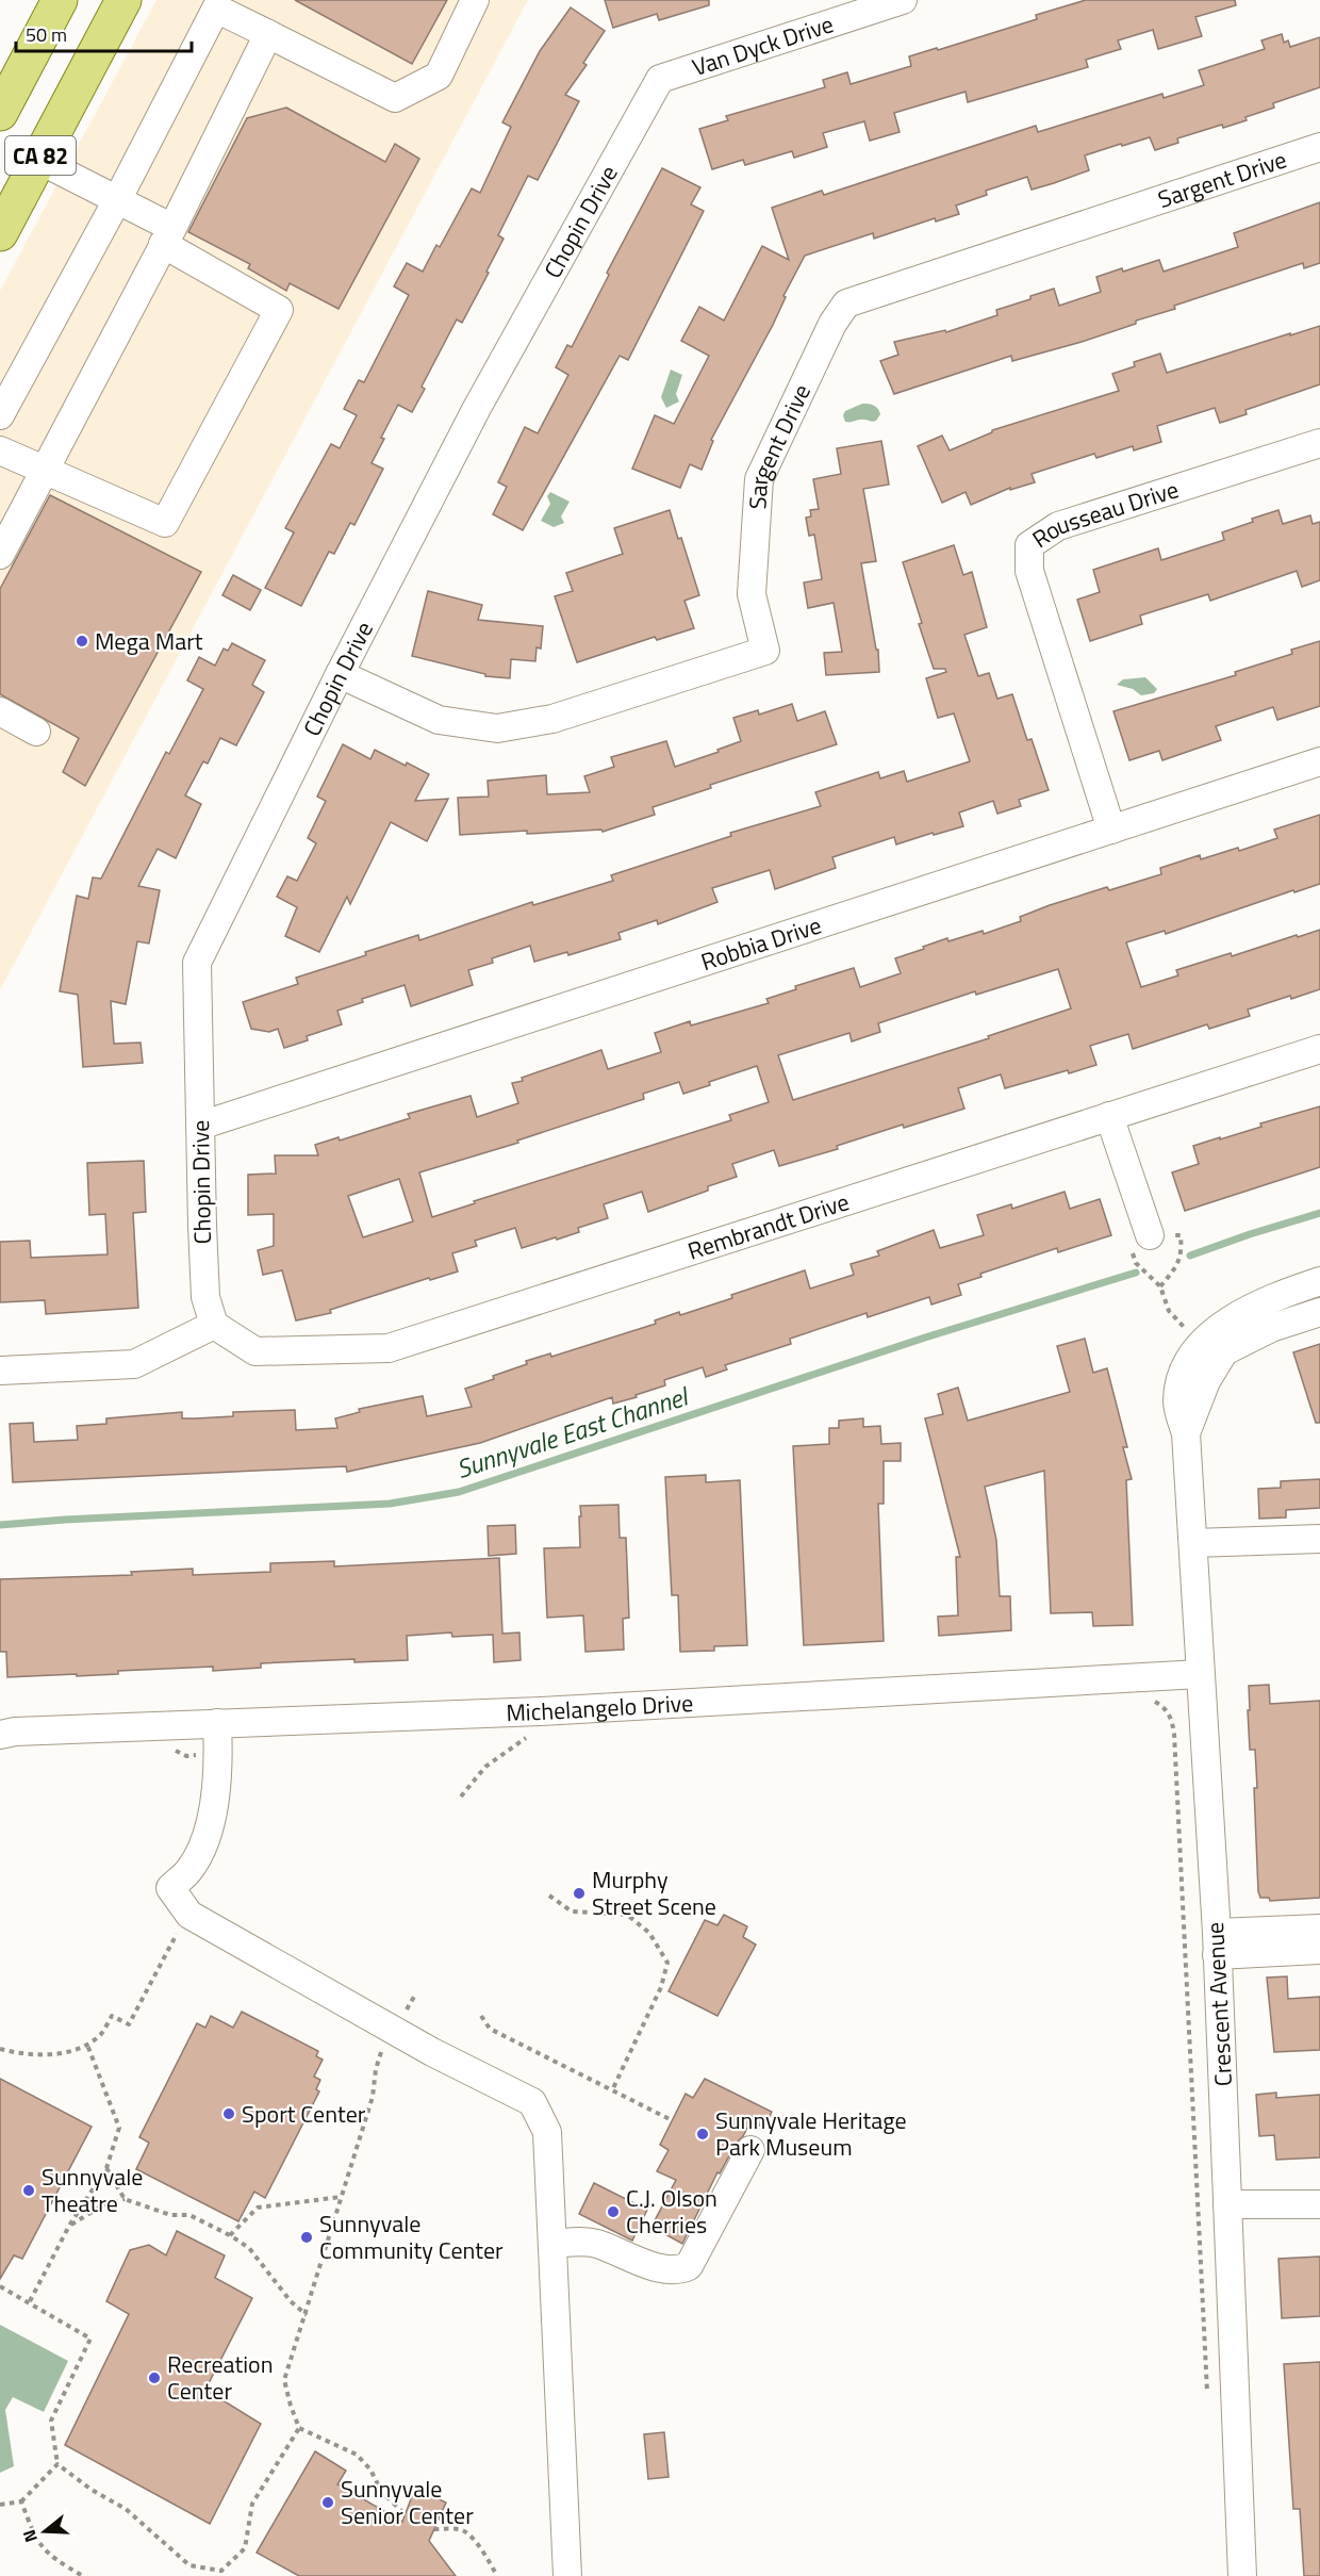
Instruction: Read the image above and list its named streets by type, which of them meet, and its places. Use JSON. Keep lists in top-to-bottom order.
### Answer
{
  "streets": {
    "main road": ["CA 82"],
    "street": [
      "Van Dyck Drive",
      "Sargent Drive",
      "Chopin Drive",
      "Rousseau Drive",
      "Robbia Drive",
      "Rembrandt Drive",
      "Michelangelo Drive",
      "Crescent Avenue"
    ]
  },
  "crossings": [
    ["Van Dyck Drive", "Chopin Drive"],
    ["Sargent Drive", "Chopin Drive"],
    ["Chopin Drive", "Robbia Drive"],
    ["Chopin Drive", "Rembrandt Drive"],
    ["Rousseau Drive", "Robbia Drive"],
    ["Michelangelo Drive", "Crescent Avenue"]
  ],
  "water": ["Sunnyvale East Channel"],
  "places": [
    "Mega Mart",
    "Murphy Street Scene",
    "Sport Center",
    "Sunnyvale Heritage Park Museum",
    "Sunnyvale Theatre",
    "C.J. Olson Cherries",
    "Sunnyvale Community Center",
    "Recreation Center",
    "Sunnyvale Senior Center"
  ],
  "scale_bar": "50 m",
  "north": "left"
}
